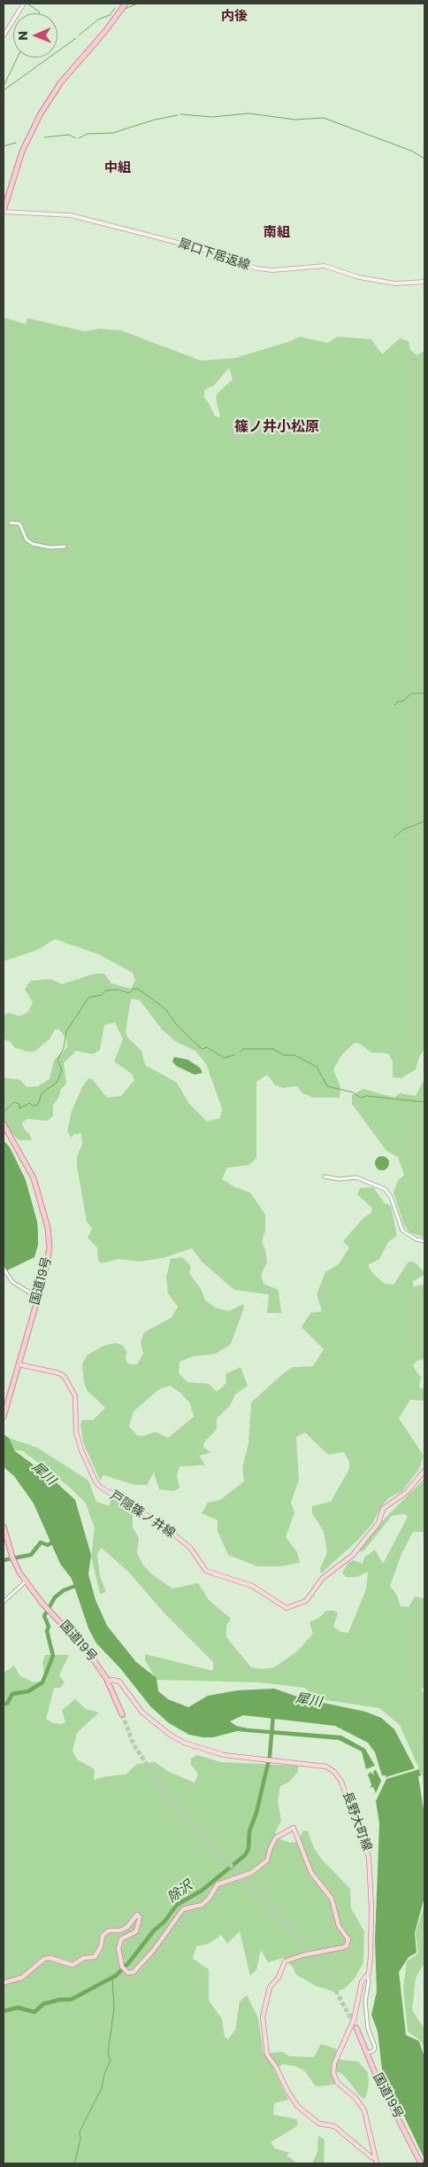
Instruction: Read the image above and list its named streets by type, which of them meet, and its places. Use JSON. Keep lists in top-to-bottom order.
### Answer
{
  "streets": {
    "highway": ["国道19号"],
    "main road": ["犀口下居返線", "戸隠篠ノ井線", "長野大町線"]
  },
  "crossings": [
    ["国道19号", "戸隠篠ノ井線"],
    ["国道19号", "長野大町線"]
  ],
  "districts": [
    "内後",
    "中組",
    "南組",
    "篠ノ井小松原"
  ],
  "water": ["犀川", "除沢"],
  "north": "left"
}
